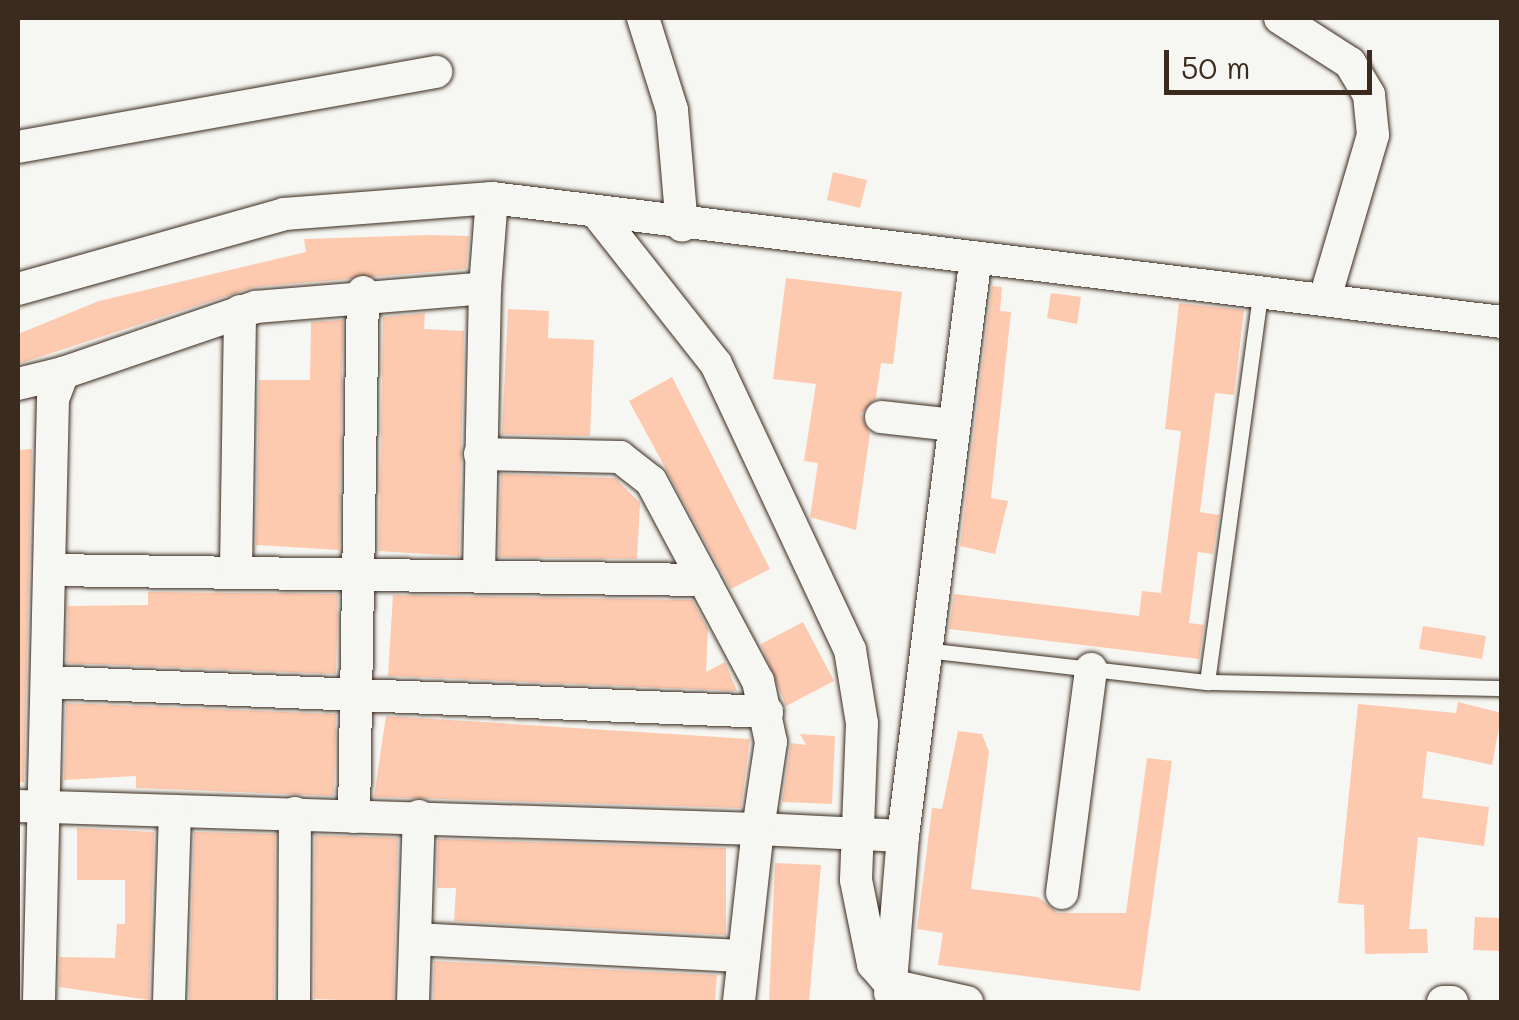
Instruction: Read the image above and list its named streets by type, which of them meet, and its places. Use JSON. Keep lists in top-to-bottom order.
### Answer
{
  "scale_bar": "50 m"
}
